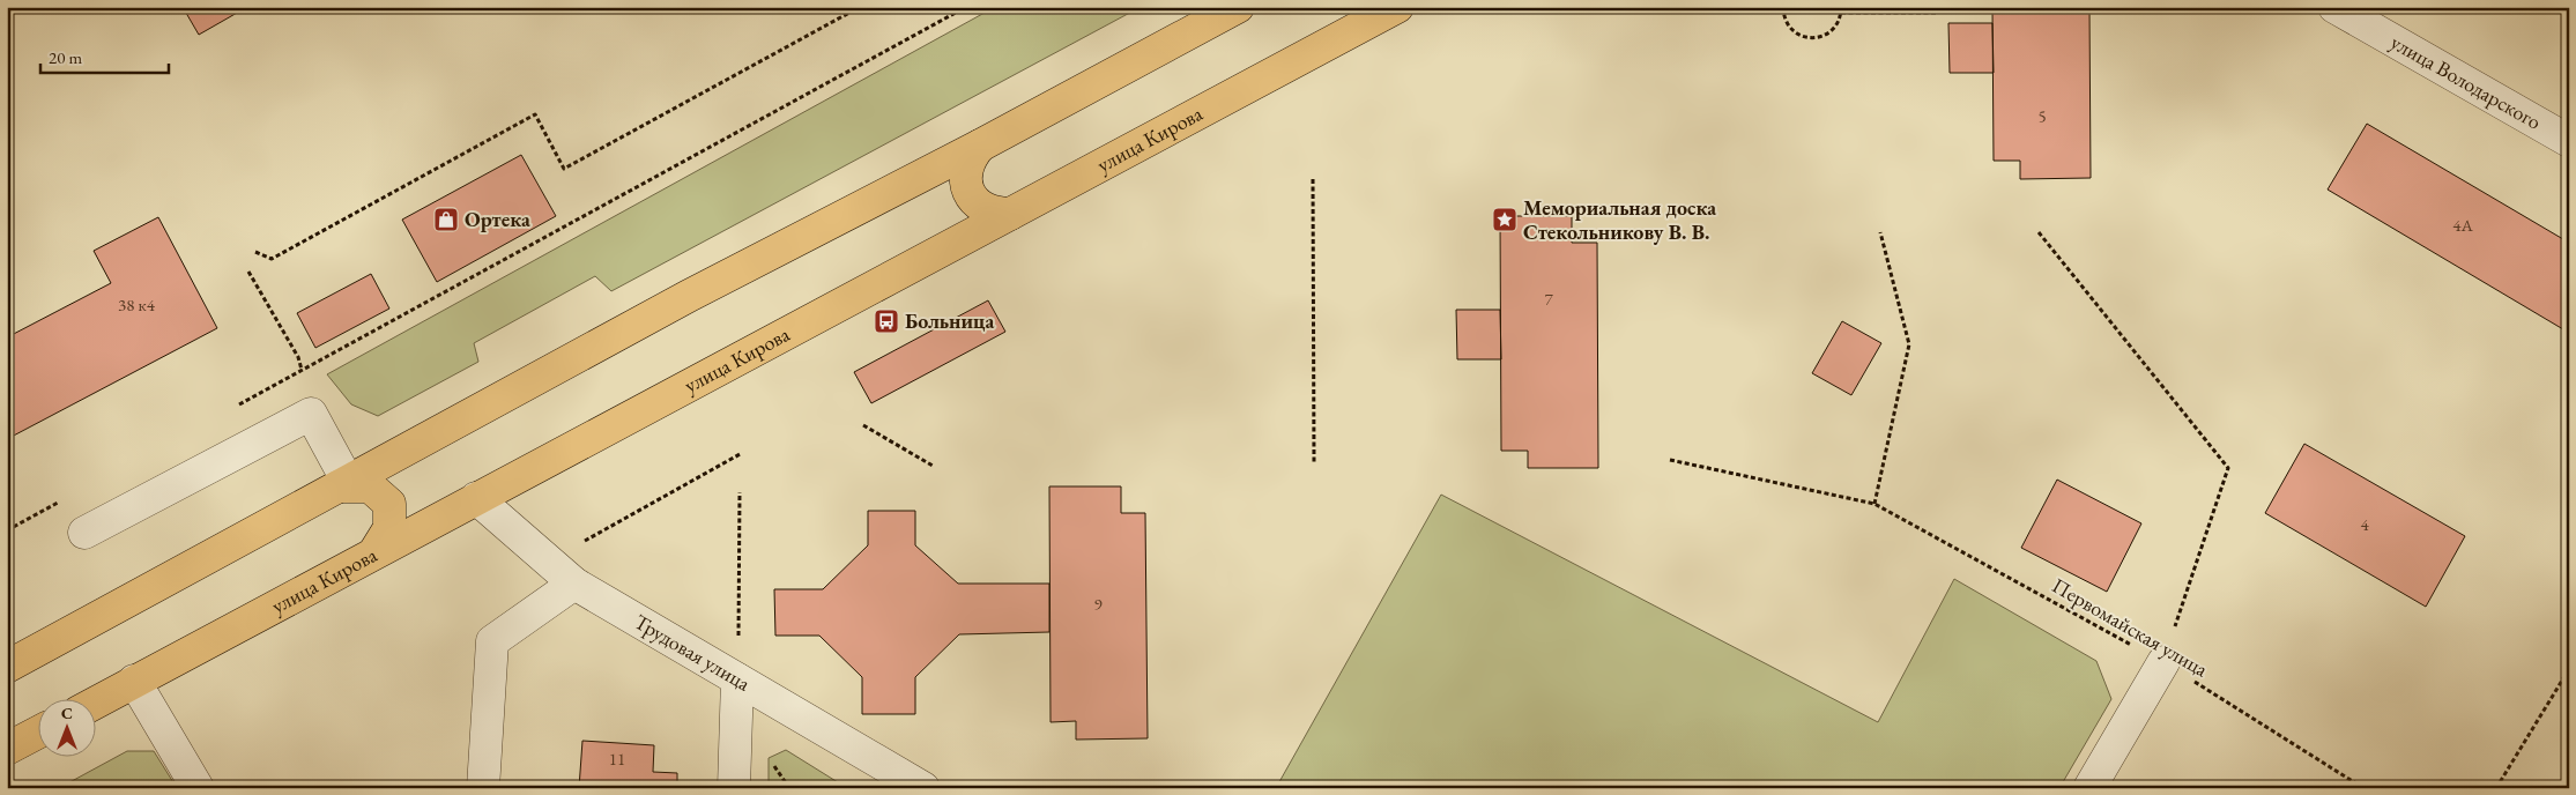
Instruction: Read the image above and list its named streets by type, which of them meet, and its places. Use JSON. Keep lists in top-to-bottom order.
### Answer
{
  "streets": {
    "main road": ["улица Кирова"],
    "street": ["улица Володарского", "Трудовая улица"],
    "path": ["Первомайская улица"]
  },
  "crossings": [
    ["улица Кирова", "Трудовая улица"]
  ],
  "places": {
    "shop": ["Ортека"],
    "place": ["Мемориальная доска Стекольникову В. В."],
    "bus stop": ["Больница"]
  },
  "house_numbers": [
    "5",
    "4А",
    "7",
    "38 к4",
    "4",
    "9",
    "11"
  ],
  "scale_bar": "20 m",
  "north": "top"
}
